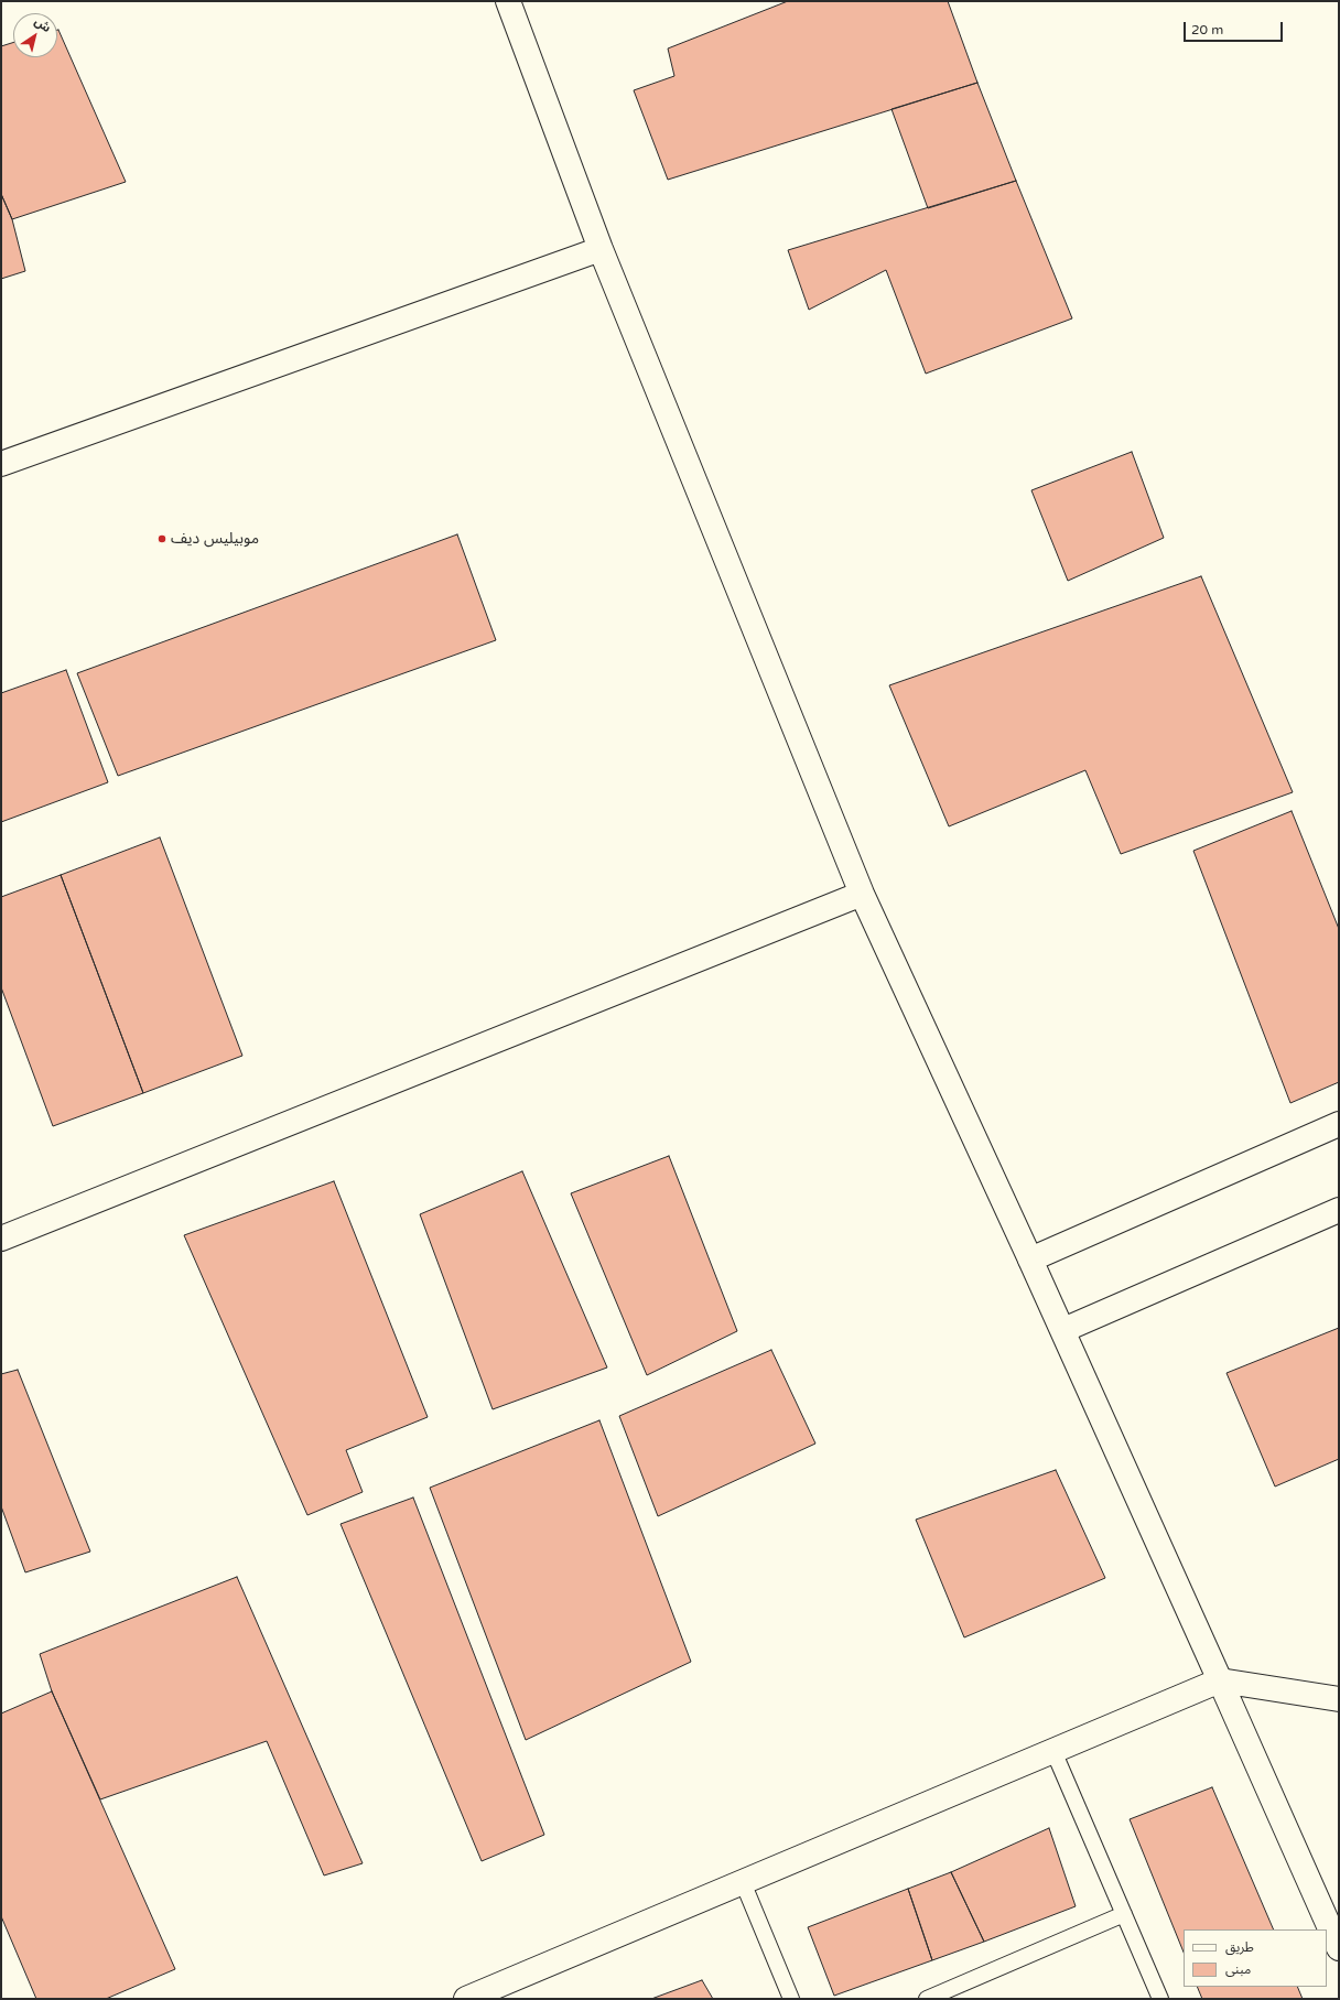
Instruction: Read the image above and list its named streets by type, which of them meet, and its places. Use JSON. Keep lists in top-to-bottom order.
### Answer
{
  "places": ["موبيليس ديف"],
  "legend": ["طريق", "مبنى"],
  "scale_bar": "20 m",
  "north": "top right"
}
